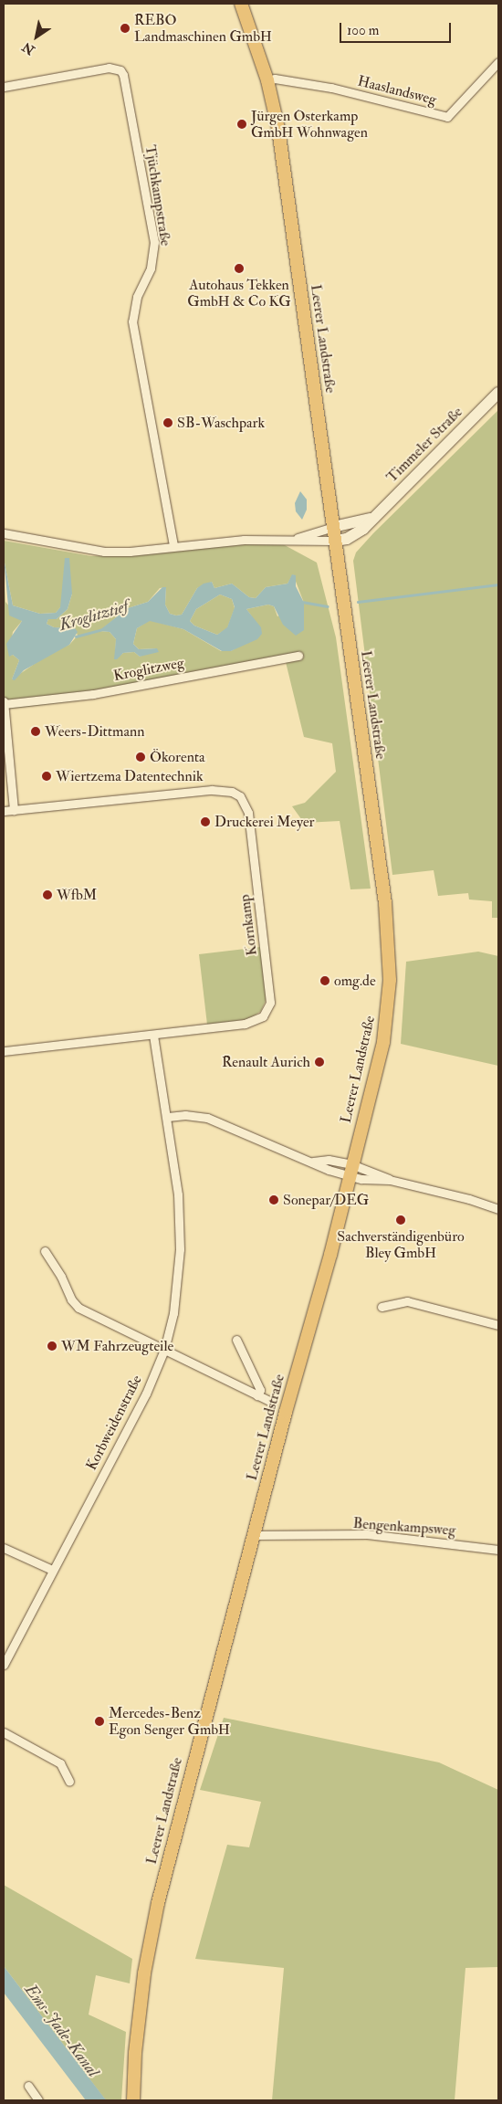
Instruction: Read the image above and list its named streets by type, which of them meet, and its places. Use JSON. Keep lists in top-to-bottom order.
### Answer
{
  "streets": {
    "main road": ["Leerer Landstraße", "Timmeler Straße"],
    "street": [
      "Haaslandsweg",
      "Tjüchkampstraße",
      "Kroglitzweg",
      "Kornkamp",
      "Korbweidenstraße",
      "Bengenkampsweg"
    ]
  },
  "crossings": [
    ["Haaslandsweg", "Leerer Landstraße"],
    ["Leerer Landstraße", "Timmeler Straße"],
    ["Leerer Landstraße", "Bengenkampsweg"],
    ["Kornkamp", "Korbweidenstraße"]
  ],
  "water": ["Kroglitztief", "Ems-Jade-Kanal"],
  "places": [
    "REBO Landmaschinen GmbH",
    "Jürgen Osterkamp GmbH Wohnwagen",
    "Autohaus Tekken GmbH & Co KG",
    "SB-Waschpark",
    "Weers-Dittmann",
    "Ökorenta",
    "Wiertzema Datentechnik",
    "Druckerei Meyer",
    "WfbM",
    "omg.de",
    "Renault Aurich",
    "Sonepar/DEG",
    "Sachverständigenbüro Bley GmbH",
    "WM Fahrzeugteile",
    "Mercedes-Benz Egon Senger GmbH"
  ],
  "scale_bar": "100 m",
  "north": "bottom left"
}
